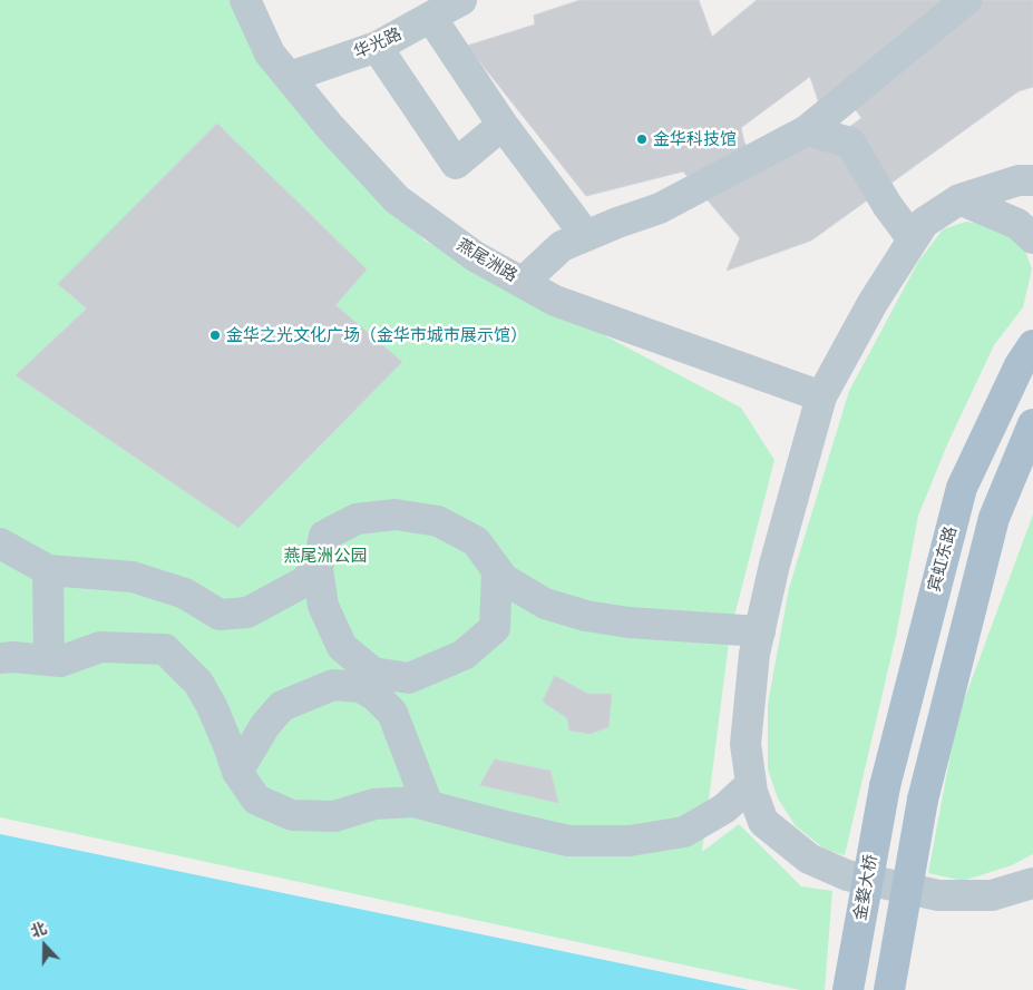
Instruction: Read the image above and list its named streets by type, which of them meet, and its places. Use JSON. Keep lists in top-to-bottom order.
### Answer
{
  "streets": {
    "main road": ["宾虹东路", "金婺大桥"],
    "street": ["华光路", "燕尾洲路"]
  },
  "crossings": [
    ["华光路", "燕尾洲路"],
    ["宾虹东路", "金婺大桥"]
  ],
  "parks": ["燕尾洲公园"],
  "places": ["金华科技馆", "金华之光文化广场（金华市城市展示馆）"],
  "north": "top"
}
